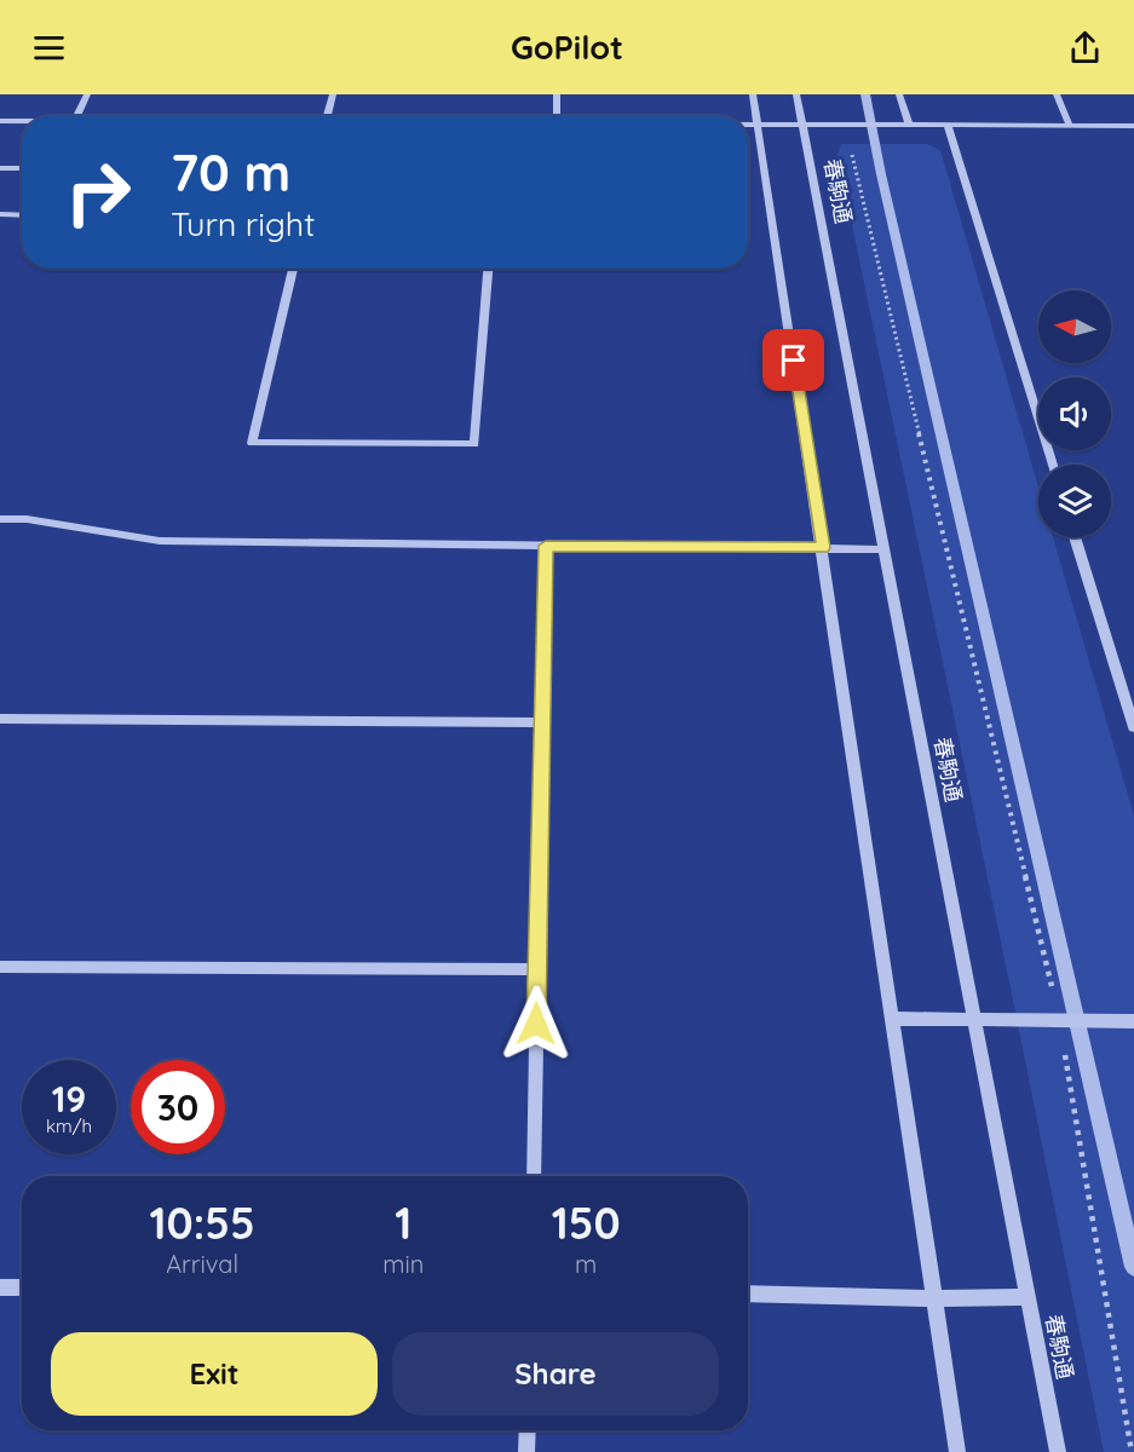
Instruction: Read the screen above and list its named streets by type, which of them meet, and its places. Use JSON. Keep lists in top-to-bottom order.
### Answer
{
  "streets": {
    "street": ["春駒通"]
  },
  "north": "left",
  "page": {
    "header": "GoPilot",
    "turn": ["70 m", "Turn right"],
    "speed": "19 km/h",
    "limit": "30",
    "eta": [
      "10:55",
      "Arrival",
      "1",
      "min",
      "150",
      "m"
    ],
    "buttons": ["Exit", "Share"]
  }
}
